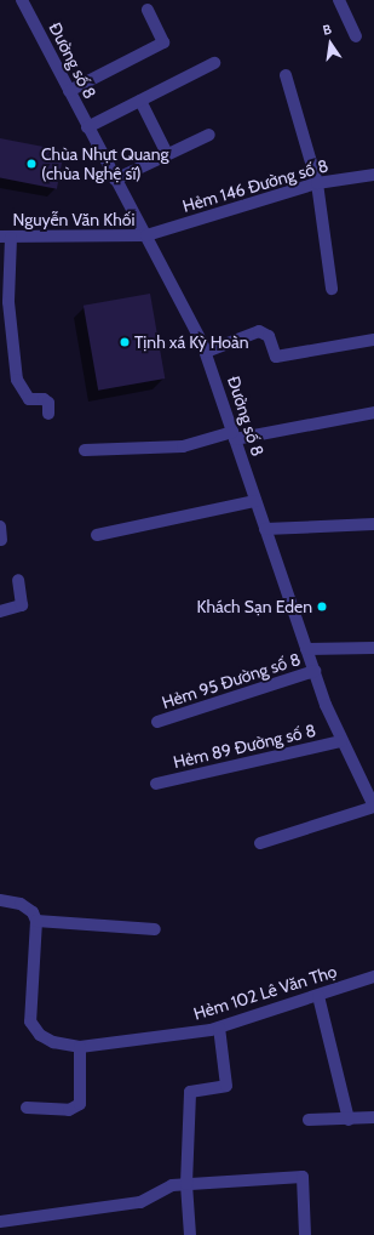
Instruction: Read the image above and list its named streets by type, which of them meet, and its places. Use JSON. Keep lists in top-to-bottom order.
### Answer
{
  "streets": {
    "street": [
      "Đường số 8",
      "Hẻm 146 Đường số 8",
      "Nguyễn Văn Khối",
      "Hẻm 95 Đường số 8",
      "Hẻm 89 Đường số 8",
      "Hẻm 102 Lê Văn Thọ"
    ]
  },
  "crossings": [
    ["Đường số 8", "Hẻm 146 Đường số 8"],
    ["Đường số 8", "Nguyễn Văn Khối"],
    ["Đường số 8", "Hẻm 95 Đường số 8"],
    ["Đường số 8", "Hẻm 89 Đường số 8"],
    ["Hẻm 146 Đường số 8", "Nguyễn Văn Khối"]
  ],
  "places": ["Chùa Nhựt Quang (chùa Nghệ sĩ)", "Tịnh xá Kỳ Hoàn", "Khách Sạn Eden"],
  "north": "top"
}
